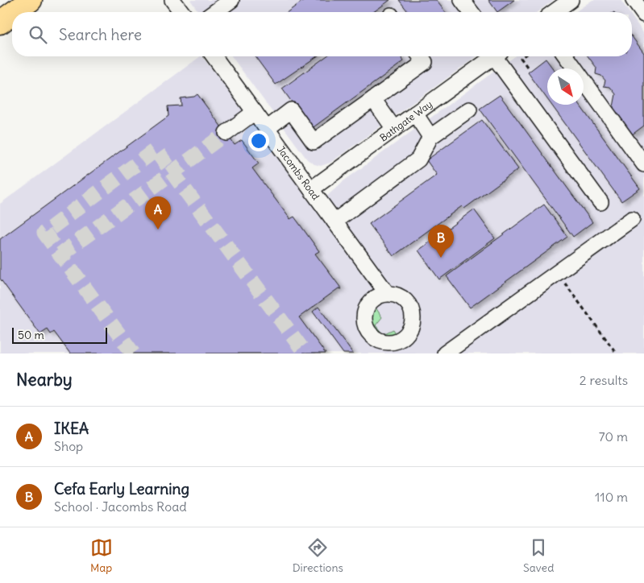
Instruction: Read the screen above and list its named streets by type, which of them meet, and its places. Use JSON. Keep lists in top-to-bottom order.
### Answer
{
  "streets": {
    "street": ["Bathgate Way", "Jacombs Road"]
  },
  "crossings": [
    ["Bathgate Way", "Jacombs Road"]
  ],
  "scale_bar": "50 m",
  "north": "bottom right",
  "page": {
    "search": "Search here",
    "pins": ["A", "B"],
    "scale": "50 m",
    "heading": ["Nearby", "2 results"],
    "list": [
      {
        "mark": "A",
        "name": "IKEA",
        "note": "Shop",
        "value": "70 m"
      },
      {
        "mark": "B",
        "name": "Cefa Early Learning",
        "note": "School · Jacombs Road",
        "value": "110 m"
      }
    ],
    "nav": ["Map", "Directions", "Saved"]
  }
}
